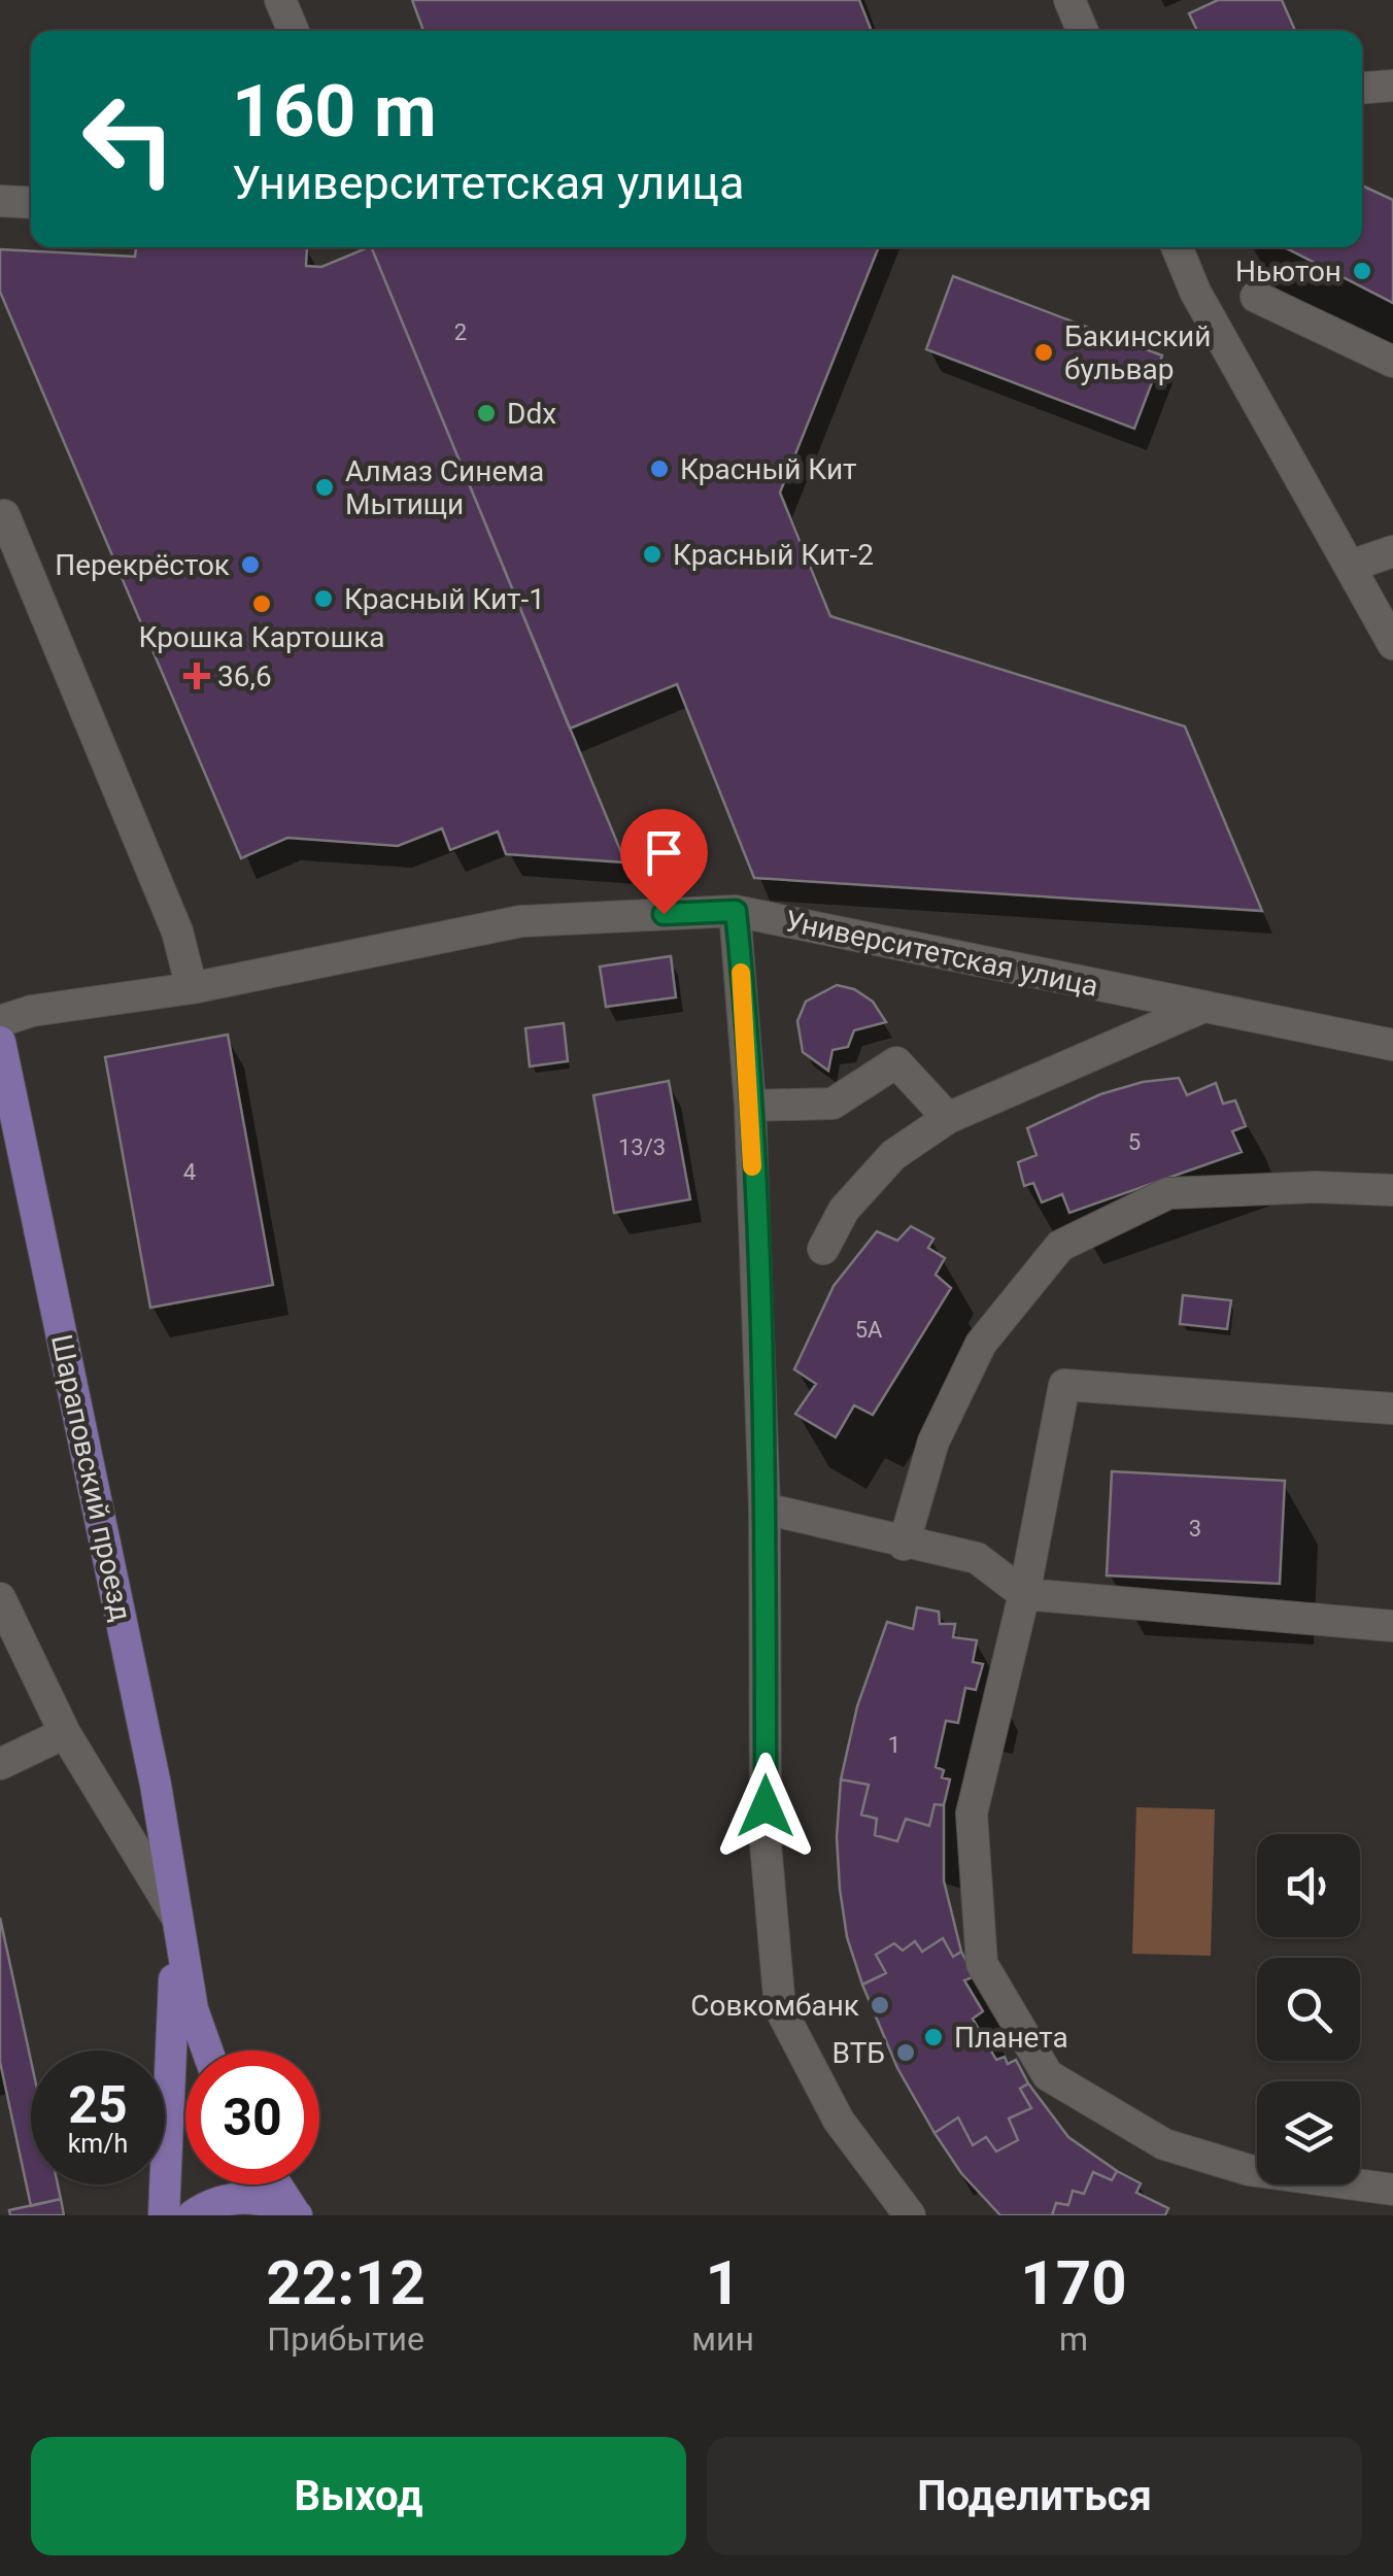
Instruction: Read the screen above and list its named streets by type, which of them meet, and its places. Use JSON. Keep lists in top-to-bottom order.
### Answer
{
  "streets": {
    "main road": ["Шараповский проезд"],
    "street": ["Университетская улица"]
  },
  "places": {
    "other": [
      "Ньютон",
      "Бакинский бульвар",
      "Ddx",
      "Красный Кит",
      "Алмаз Синема Мытищи",
      "Красный Кит-2",
      "Перекрёсток",
      "Красный Кит-1",
      "Крошка Картошка",
      "Совкомбанк",
      "Планета",
      "ВТБ"
    ],
    "health": ["36,6"]
  },
  "house_numbers": [
    "2",
    "5",
    "13/3",
    "4",
    "5А",
    "3",
    "1"
  ],
  "page": {
    "turn": ["160 m", "Университетская улица"],
    "speed": "25 km/h",
    "limit": "30",
    "eta": [
      "22:12",
      "Прибытие",
      "1",
      "мин",
      "170",
      "m"
    ],
    "buttons": ["Выход", "Поделиться"]
  }
}
